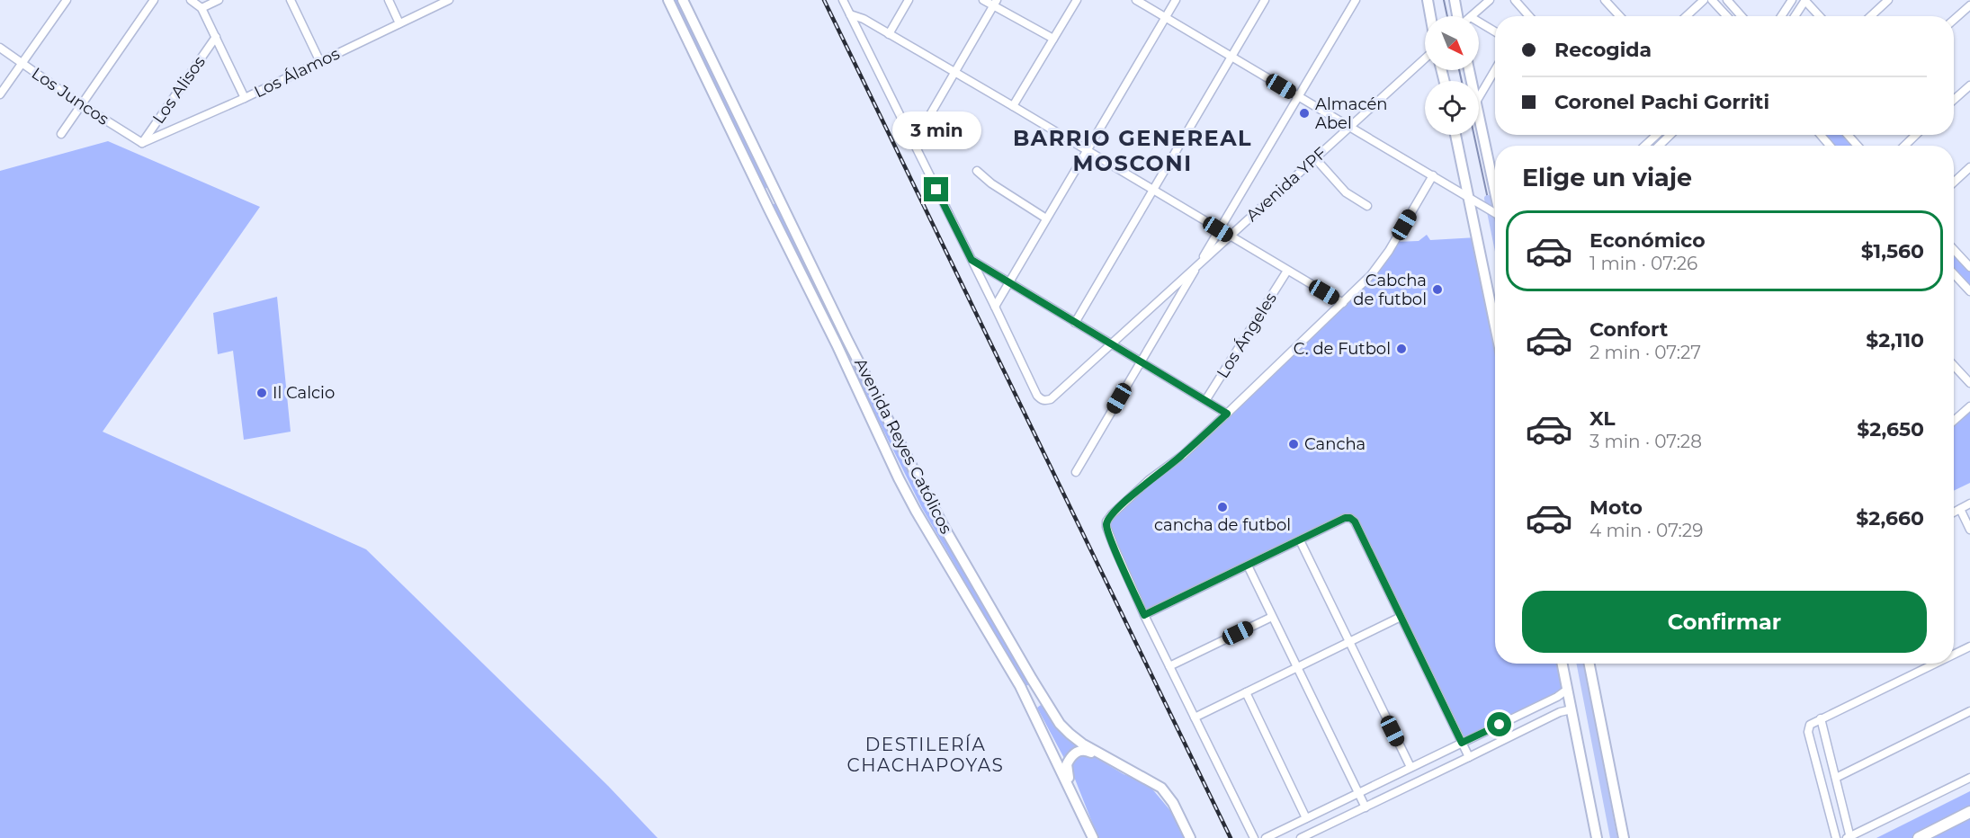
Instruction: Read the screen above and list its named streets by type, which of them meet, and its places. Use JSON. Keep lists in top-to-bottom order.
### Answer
{
  "streets": {
    "main road": ["Avenida Reyes Católicos"],
    "street": [
      "Los Álamos",
      "Los Alisos",
      "Los Juncos",
      "Avenida YPF",
      "Los Ángeles"
    ]
  },
  "crossings": [
    ["Los Álamos", "Los Alisos"],
    ["Los Álamos", "Los Juncos"],
    ["Los Alisos", "Los Juncos"]
  ],
  "districts": ["BARRIO GENEREAL MOSCONI", "DESTILERÍA CHACHAPOYAS"],
  "places": [
    "Almacén Abel",
    "Cabcha de futbol",
    "C. de Futbol",
    "Il Calcio",
    "Cancha",
    "cancha de futbol"
  ],
  "north": "bottom right",
  "page": {
    "banner": ["Recogida", "Coronel Pachi Gorriti"],
    "bubble": "3 min",
    "heading": "Elige un viaje",
    "list": [
      {
        "name": "Económico",
        "note": "1 min · 07:26",
        "value": "$1,560"
      },
      {
        "name": "Confort",
        "note": "2 min · 07:27",
        "value": "$2,110"
      },
      {
        "name": "XL",
        "note": "3 min · 07:28",
        "value": "$2,650"
      },
      {
        "name": "Moto",
        "note": "4 min · 07:29",
        "value": "$2,660"
      }
    ],
    "buttons": "Confirmar"
  }
}
